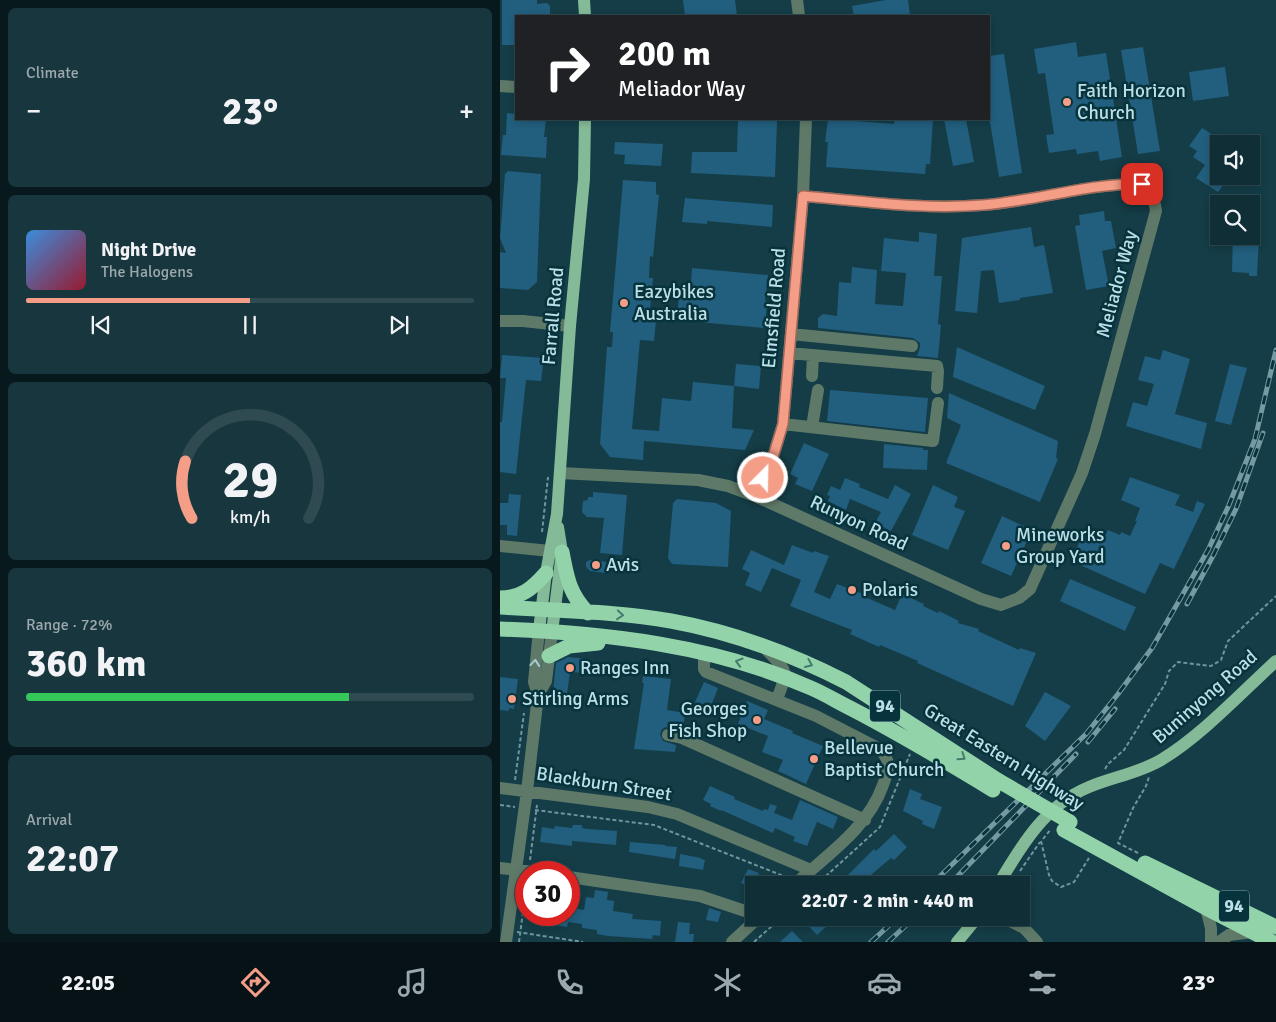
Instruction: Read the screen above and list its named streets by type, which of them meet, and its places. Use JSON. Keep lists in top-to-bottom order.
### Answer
{
  "streets": {
    "highway": ["94", "Great Eastern Highway"],
    "main road": ["Farrall Road", "Buninyong Road"],
    "street": [
      "Meliador Way",
      "Elmsfield Road",
      "Runyon Road",
      "Blackburn Street"
    ]
  },
  "crossings": [
    ["Meliador Way", "Elmsfield Road"],
    ["Meliador Way", "Runyon Road"],
    ["Elmsfield Road", "Runyon Road"],
    ["Farrall Road", "Runyon Road"],
    ["Farrall Road", "Great Eastern Highway"]
  ],
  "places": [
    "Faith Horizon Church",
    "Eazybikes Australia",
    "Mineworks Group Yard",
    "Avis",
    "Polaris",
    "Ranges Inn",
    "Stirling Arms",
    "Georges Fish Shop",
    "Bellevue Baptist Church"
  ],
  "page": {
    "tile": [
      "Climate",
      ["Range · 72%", "360 km"],
      ["Arrival", "22:07"]
    ],
    "turn": ["200 m", "Meliador Way"],
    "heat": ["−", "23°", "+"],
    "song": ["Night Drive", "The Halogens"],
    "limit": "30",
    "trip": "22:07 · 2 min · 440 m",
    "tabs": ["22:05", "23°"],
    "gauge": ["29", "km/h"]
  }
}
